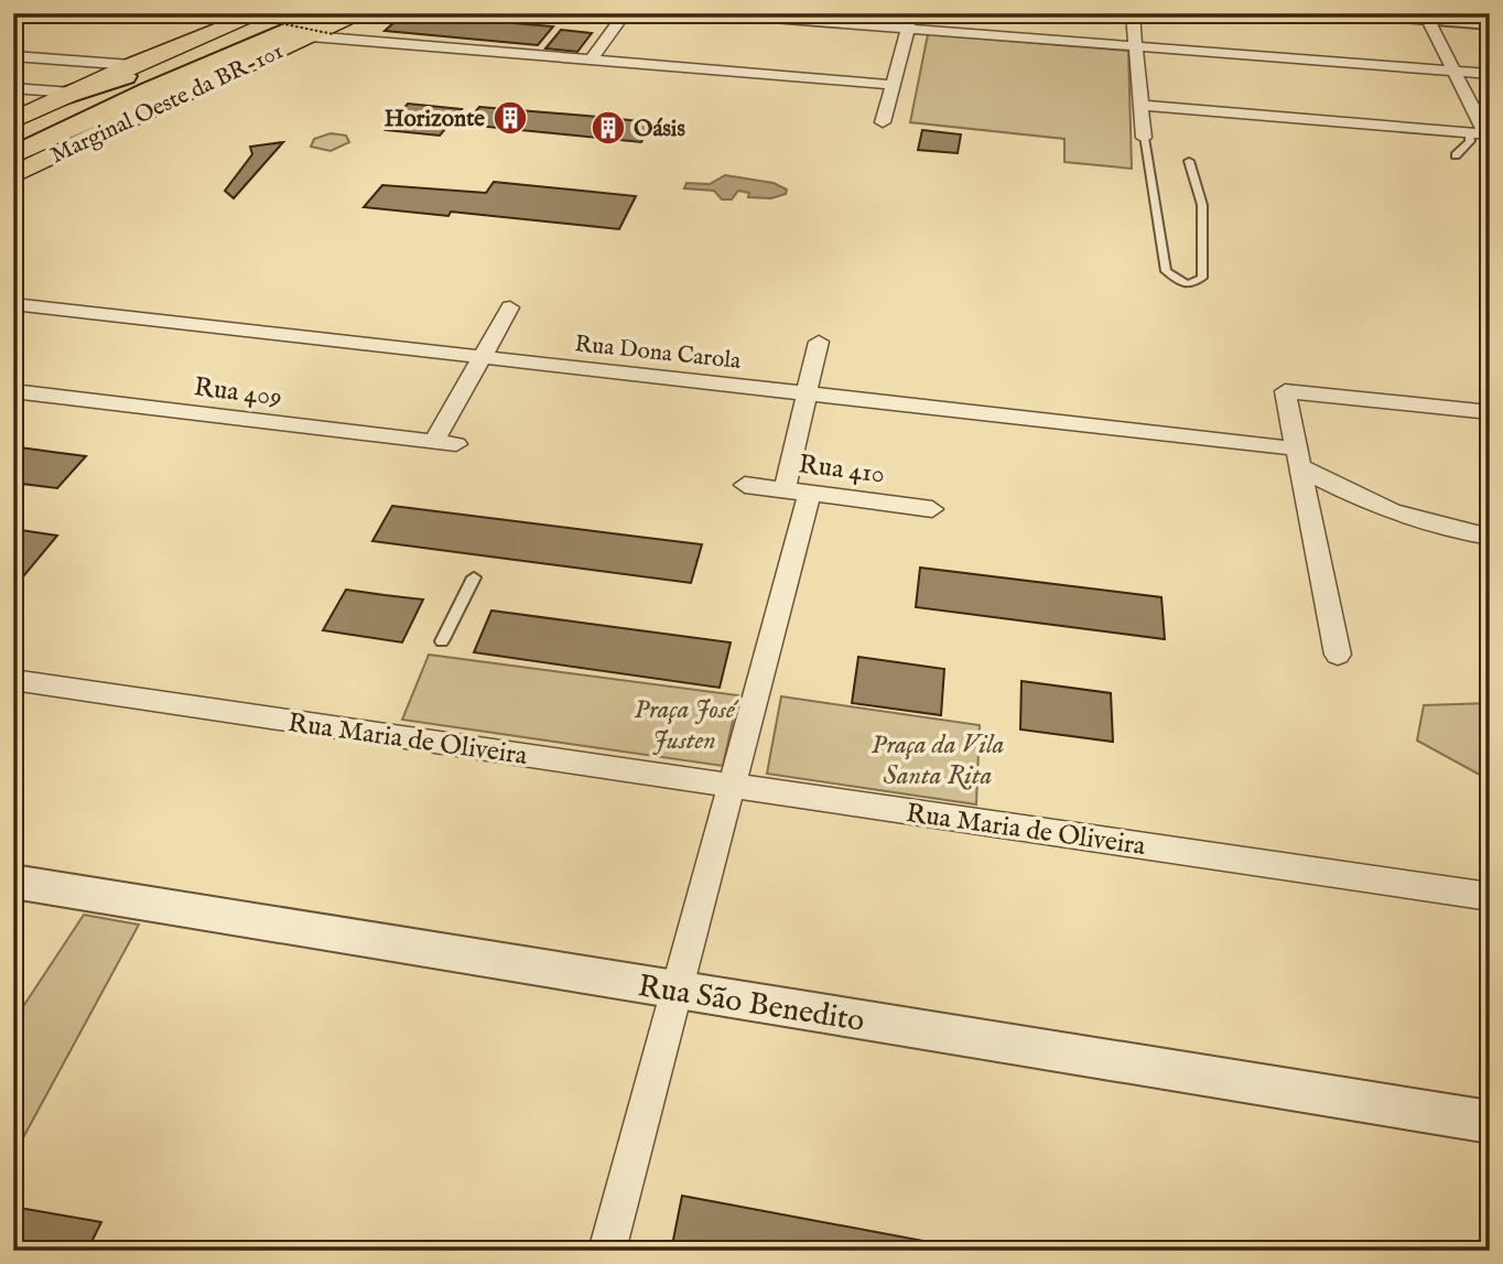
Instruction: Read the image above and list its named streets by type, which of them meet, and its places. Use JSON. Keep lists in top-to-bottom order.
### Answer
{
  "streets": {
    "main road": ["Marginal Oeste da BR-101"],
    "street": [
      "Rua Dona Carola",
      "Rua 409",
      "Rua 410",
      "Rua Maria de Oliveira",
      "Rua São Benedito"
    ]
  },
  "parks": ["Praça José Justen", "Praça da Vila Santa Rita"],
  "places": {
    "building": ["Horizonte", "Oásis"]
  }
}
